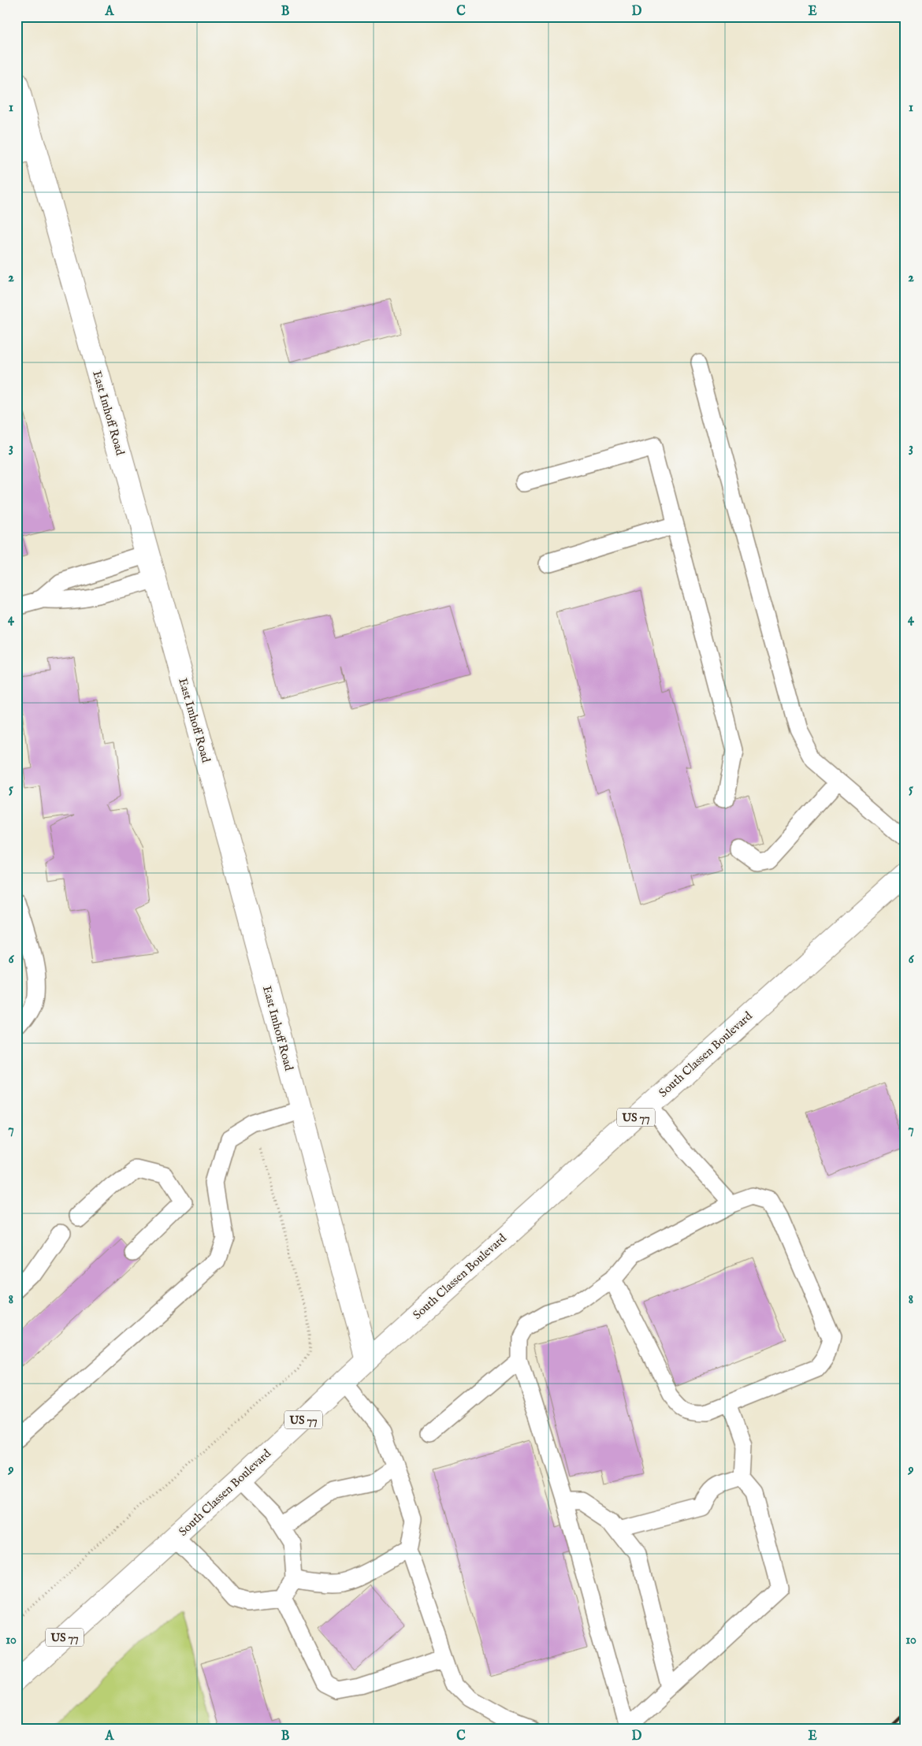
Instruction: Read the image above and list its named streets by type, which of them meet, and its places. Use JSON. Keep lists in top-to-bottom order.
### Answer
{
  "streets": {
    "main road": ["East Imhoff Road", "South Classen Boulevard", "US 77"]
  },
  "crossings": [
    ["East Imhoff Road", "South Classen Boulevard"]
  ],
  "grid": {
    "columns": [
      "A",
      "B",
      "C",
      "D",
      "E"
    ],
    "rows": [
      "1",
      "2",
      "3",
      "4",
      "5",
      "6",
      "7",
      "8",
      "9",
      "10"
    ]
  }
}
